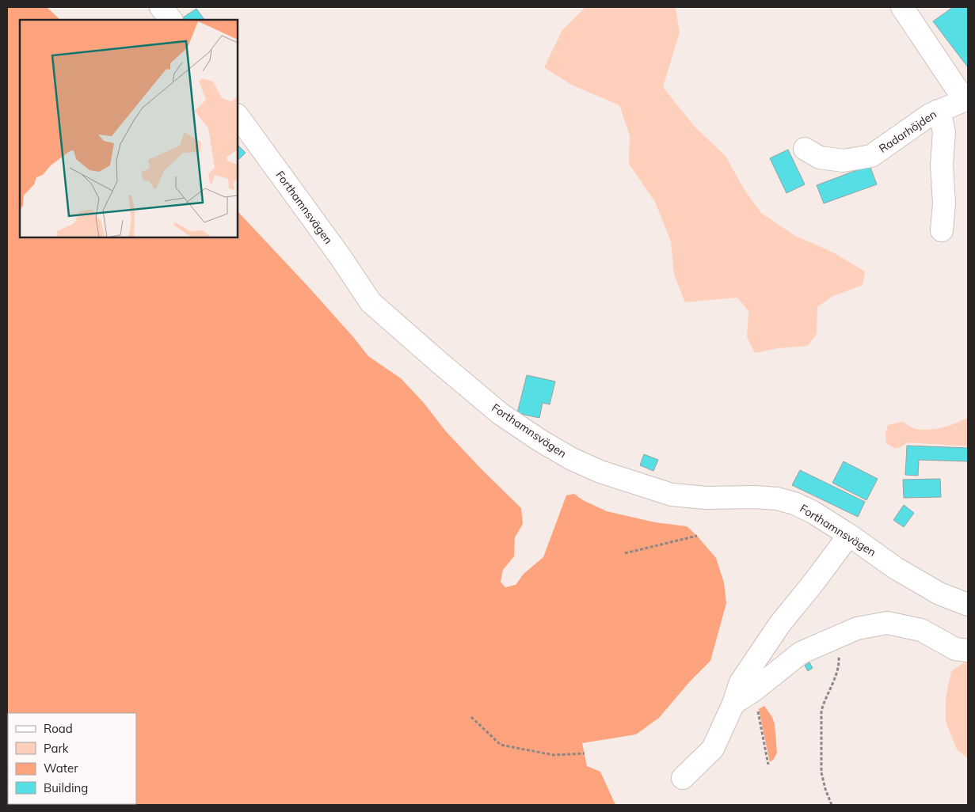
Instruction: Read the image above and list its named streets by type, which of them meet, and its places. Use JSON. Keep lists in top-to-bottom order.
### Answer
{
  "streets": {
    "lane": ["Radarhöjden", "Forthamnsvägen"]
  },
  "legend": [
    "Road",
    "Park",
    "Water",
    "Building"
  ]
}
